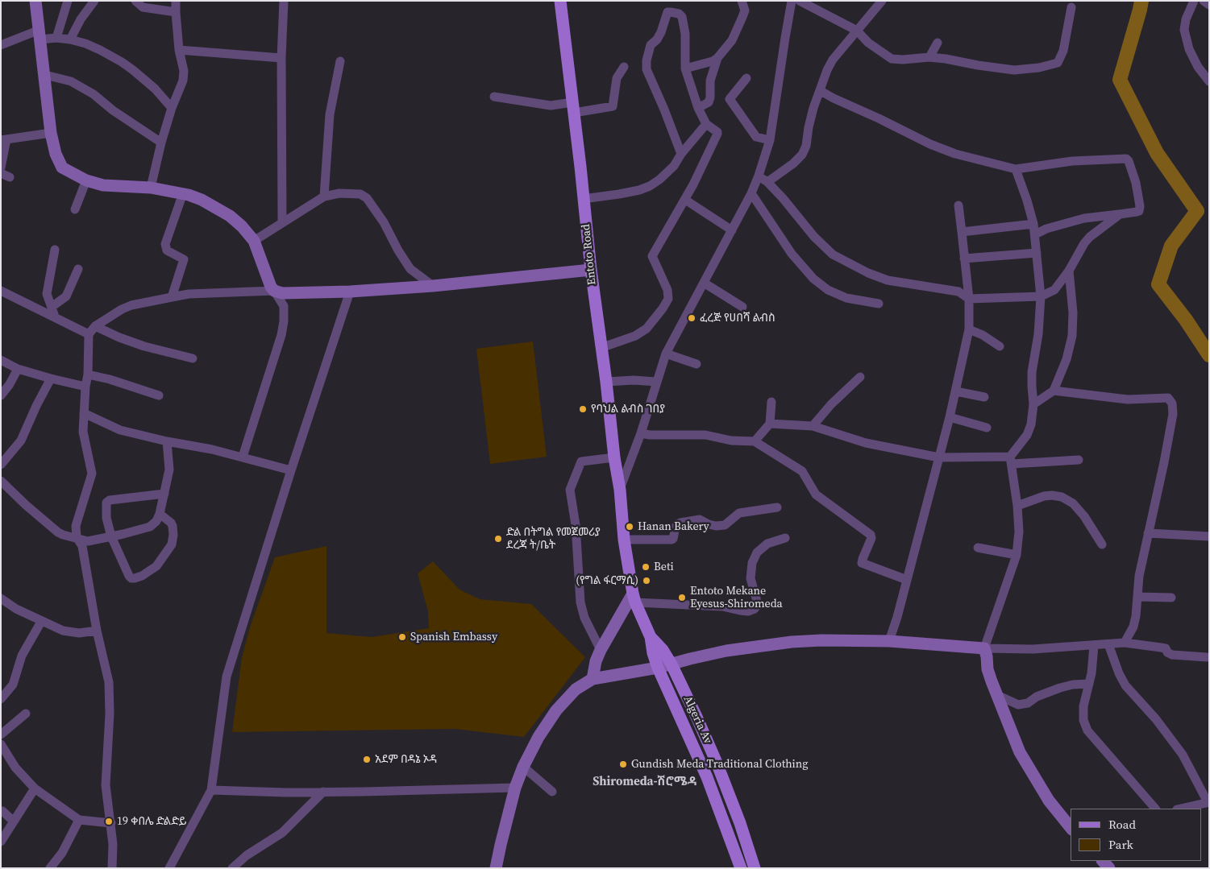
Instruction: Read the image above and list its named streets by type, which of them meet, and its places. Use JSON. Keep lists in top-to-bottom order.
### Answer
{
  "streets": {
    "main road": ["Entoto Road", "Algeria Av"]
  },
  "crossings": [
    ["Entoto Road", "Algeria Av"]
  ],
  "districts": ["Shiromeda-ሽሮሜዳ"],
  "places": [
    "ፈረጅ የሀበሻ ልብስ",
    "የባህል ልብስ ገበያ",
    "Hanan Bakery",
    "ድል በትግል የመጀመሪያ ደረጃ ት/ቤት",
    "Beti",
    "(የግል ፋርማሲ)",
    "Entoto Mekane Eyesus-Shiromeda",
    "Spanish Embassy",
    "አደም በዳኔ ኦዳ",
    "Gundish Meda Traditional Clothing",
    "19 ቀበሌ ድልድይ"
  ],
  "legend": ["Road", "Park"]
}
